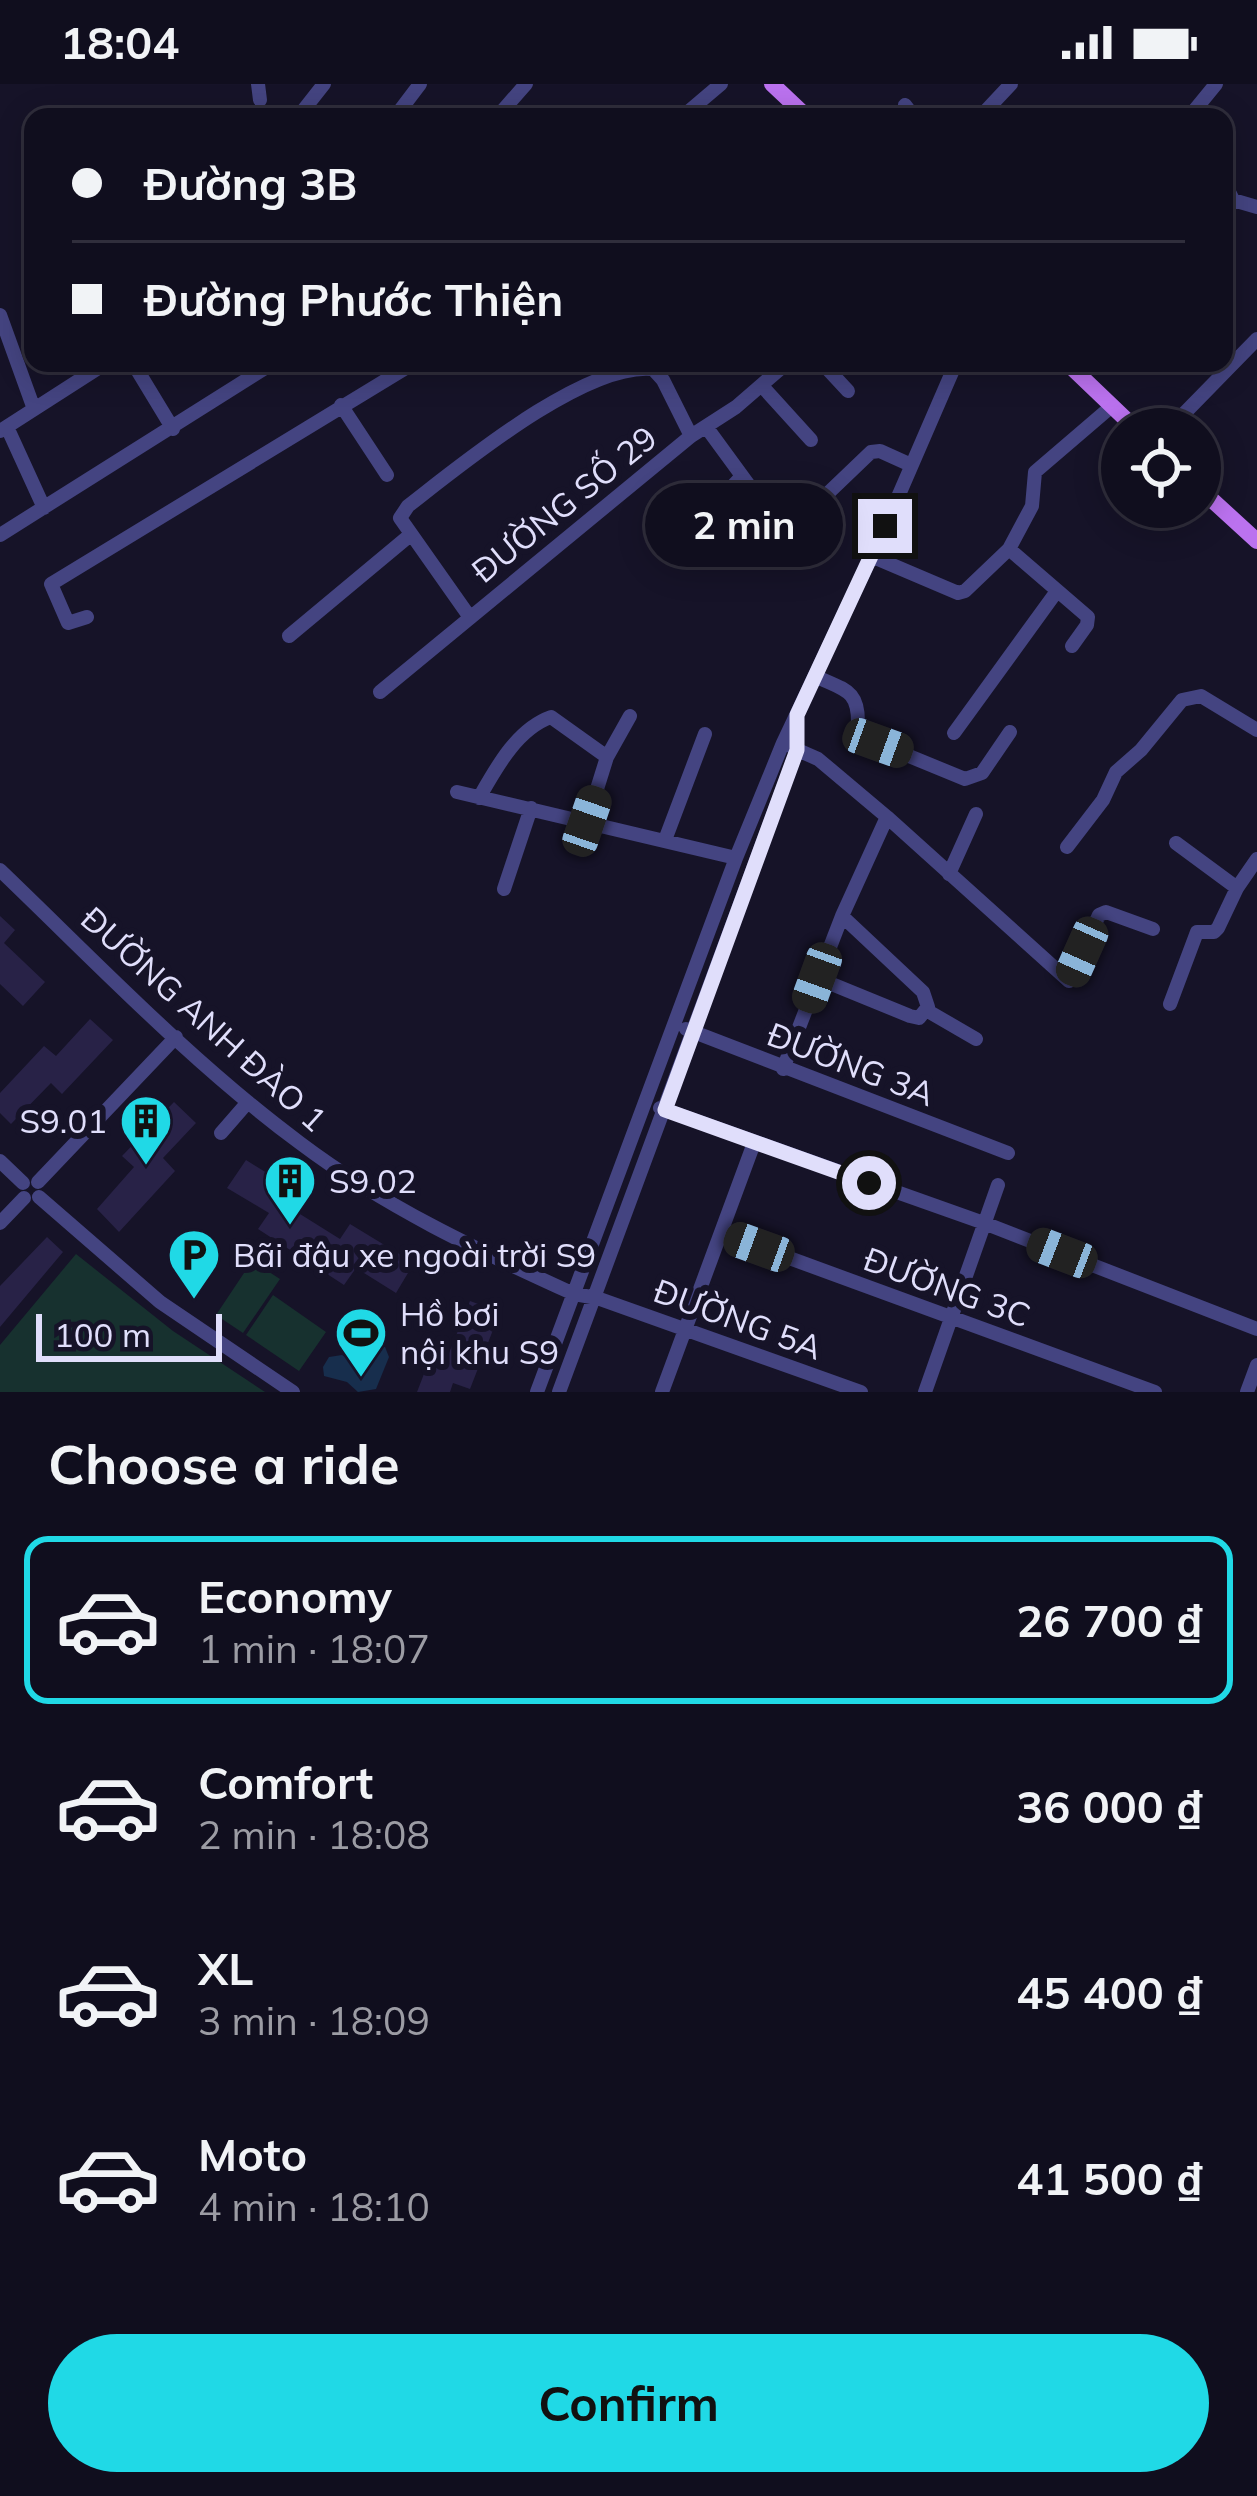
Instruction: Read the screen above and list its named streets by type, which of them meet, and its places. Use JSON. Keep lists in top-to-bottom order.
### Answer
{
  "streets": {
    "street": [
      "ĐƯỜNG SỐ 29",
      "ĐƯỜNG ANH ĐÀO 1",
      "ĐƯỜNG 3A",
      "ĐƯỜNG 3C",
      "ĐƯỜNG 5A"
    ]
  },
  "crossings": [
    ["ĐƯỜNG ANH ĐÀO 1", "ĐƯỜNG 5A"]
  ],
  "places": {
    "building": ["S9.01", "S9.02"],
    "parking": ["Bãi đậu xe ngoài trời S9"],
    "sports": ["Hồ bơi nội khu S9"]
  },
  "scale_bar": "100 m",
  "page": {
    "status": "18:04",
    "banner": ["Đường 3B", "Đường Phước Thiện"],
    "bubble": "2 min",
    "scale": "100 m",
    "heading": "Choose a ride",
    "list": [
      {
        "name": "Economy",
        "note": "1 min · 18:07",
        "value": "26 700 ₫"
      },
      {
        "name": "Comfort",
        "note": "2 min · 18:08",
        "value": "36 000 ₫"
      },
      {
        "name": "XL",
        "note": "3 min · 18:09",
        "value": "45 400 ₫"
      },
      {
        "name": "Moto",
        "note": "4 min · 18:10",
        "value": "41 500 ₫"
      }
    ],
    "buttons": "Confirm"
  }
}
